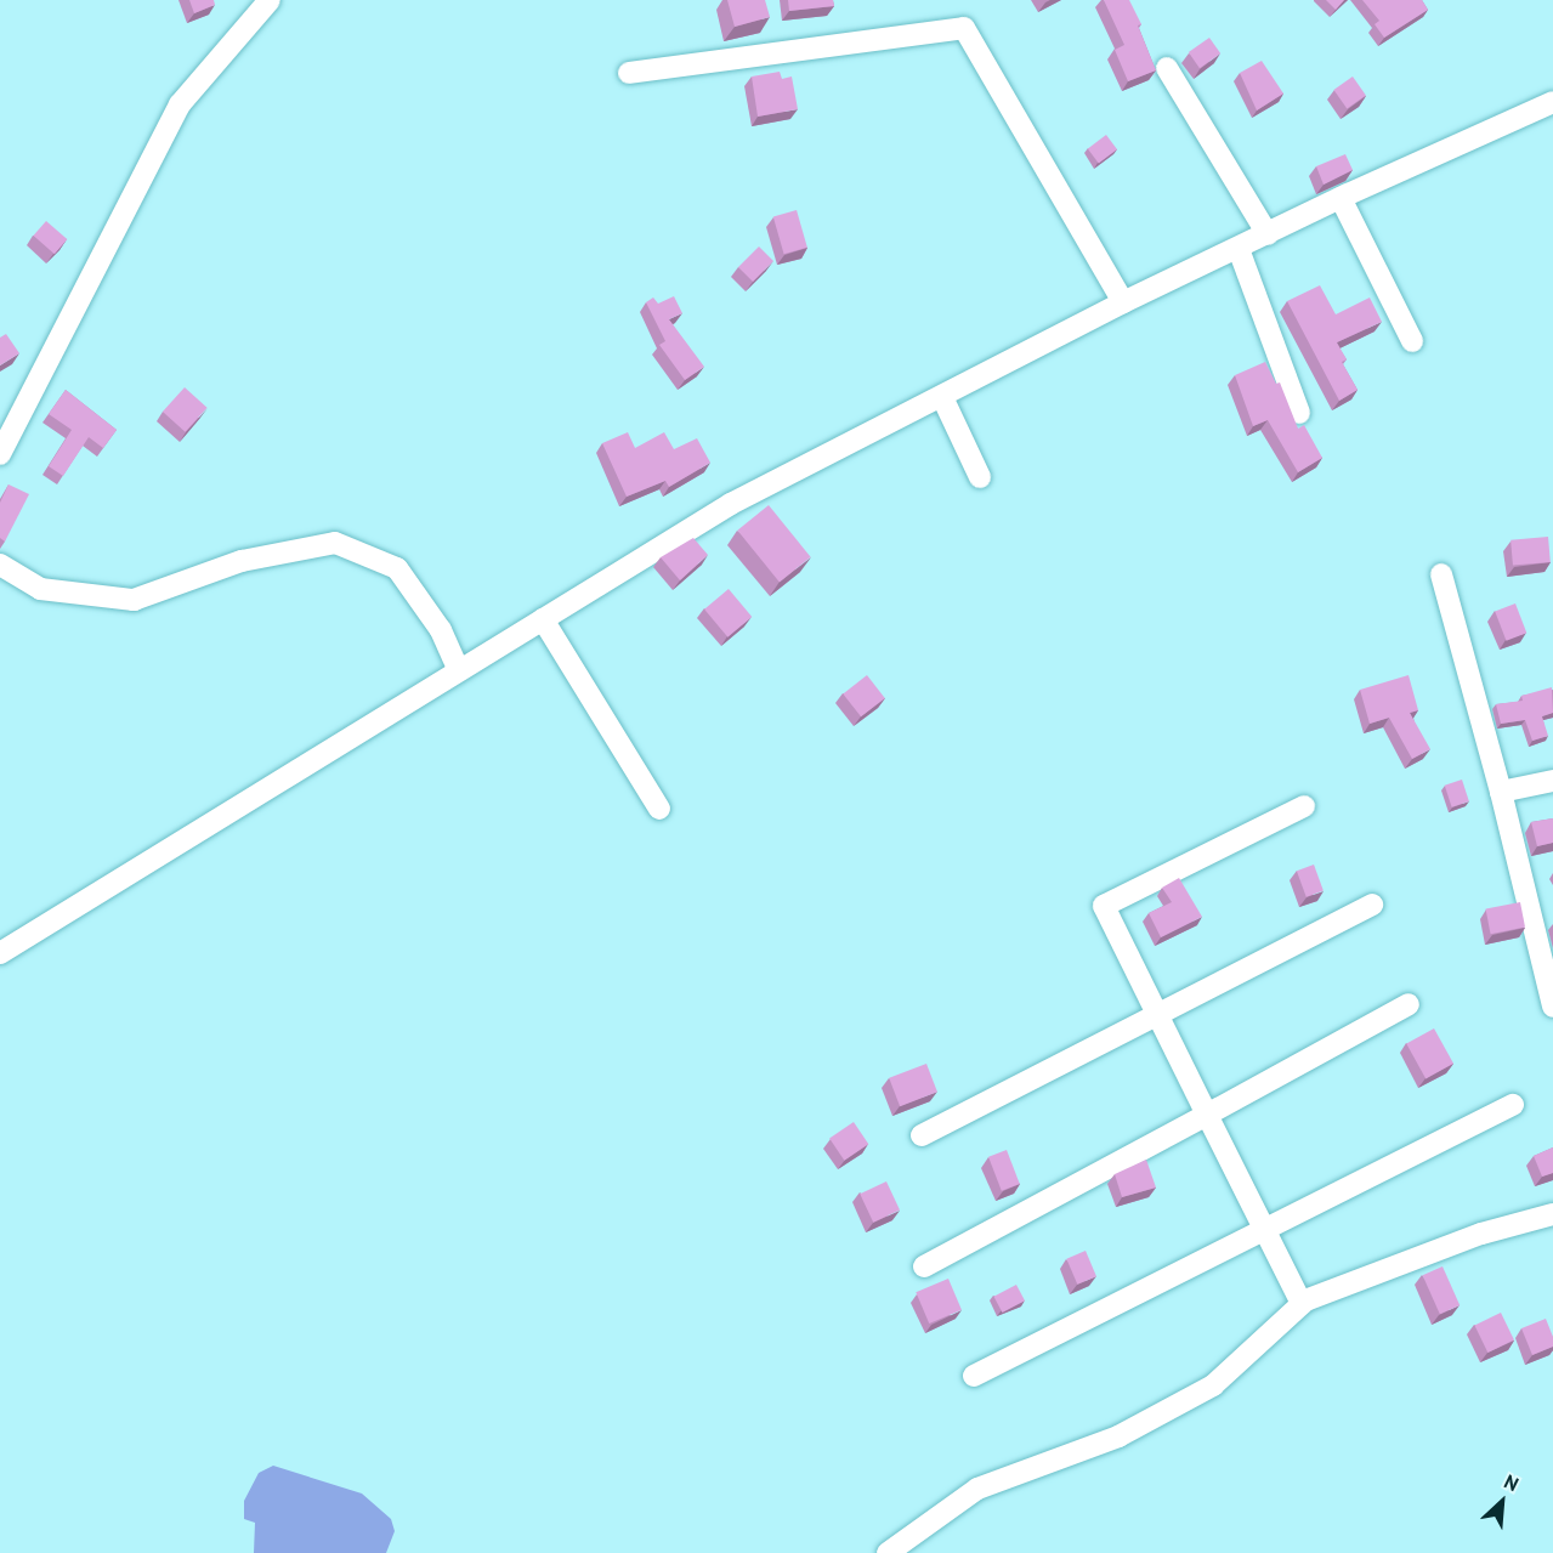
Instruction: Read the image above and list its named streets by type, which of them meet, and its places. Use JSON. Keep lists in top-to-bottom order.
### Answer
{
  "north": "top right"
}
